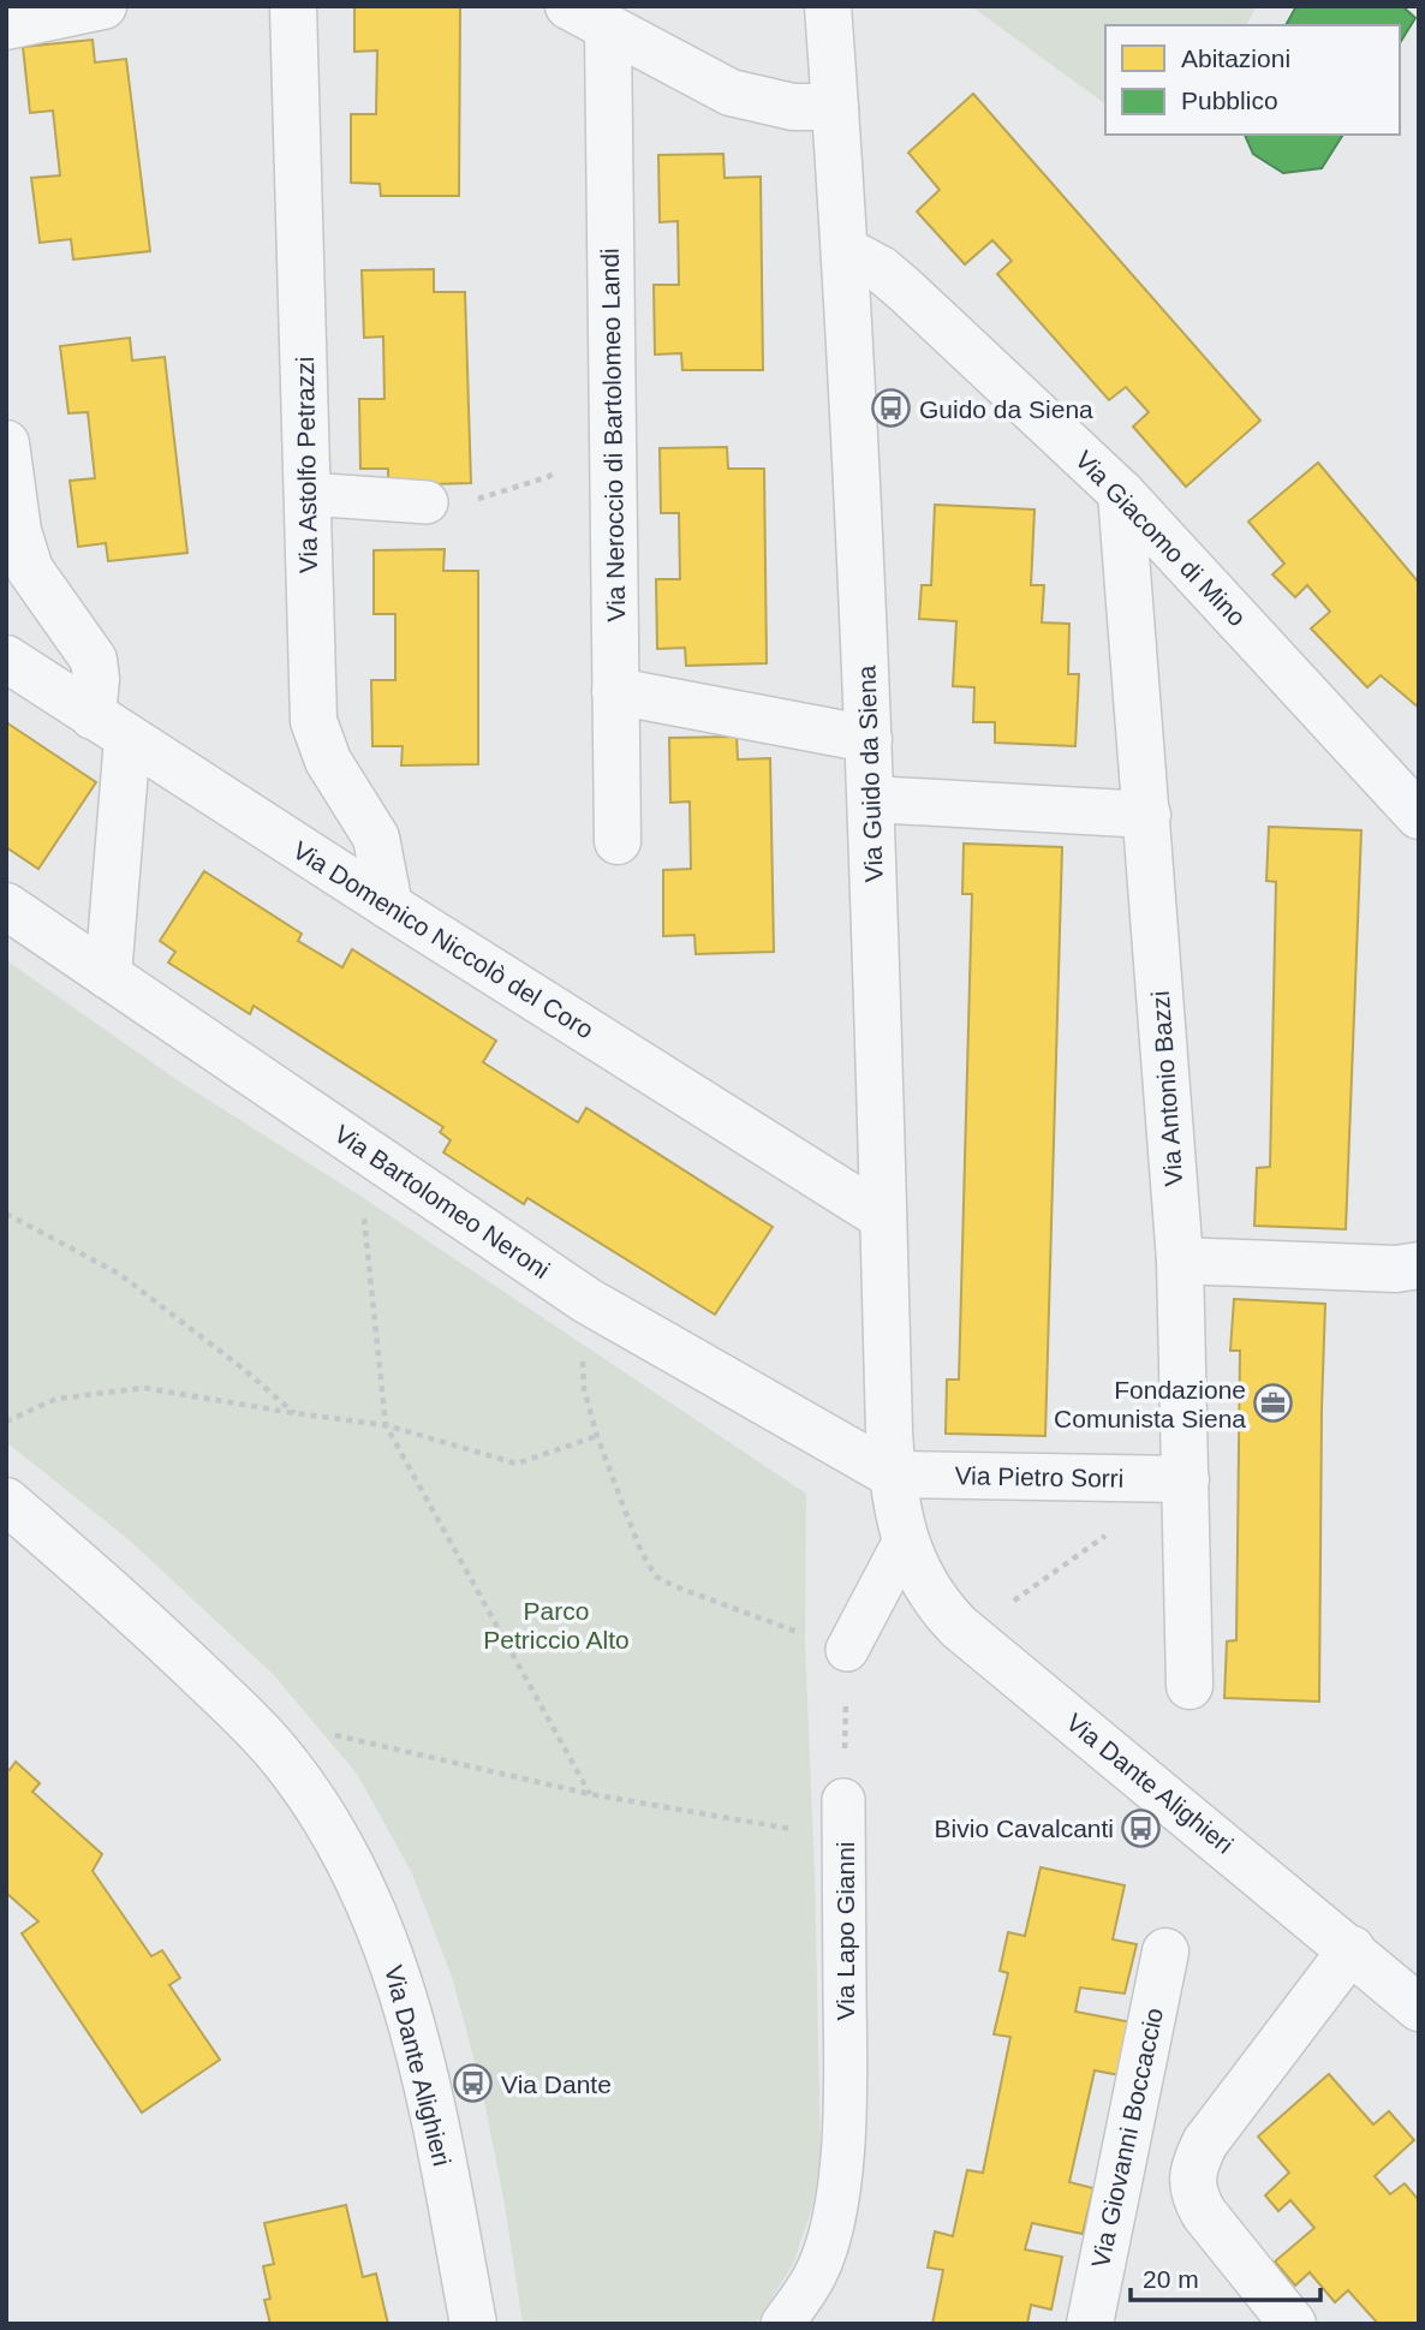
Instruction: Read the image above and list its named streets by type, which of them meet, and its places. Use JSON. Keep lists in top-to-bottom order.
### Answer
{
  "streets": {
    "street": [
      "Via Neroccio di Bartolomeo Landi",
      "Via Astolfo Petrazzi",
      "Via Giacomo di Mino",
      "Via Guido da Siena",
      "Via Domenico Niccolò del Coro",
      "Via Antonio Bazzi",
      "Via Bartolomeo Neroni",
      "Via Pietro Sorri",
      "Via Dante Alighieri",
      "Via Lapo Gianni",
      "Via Giovanni Boccaccio"
    ]
  },
  "crossings": [
    ["Via Astolfo Petrazzi", "Via Domenico Niccolò del Coro"],
    ["Via Giacomo di Mino", "Via Guido da Siena"],
    ["Via Giacomo di Mino", "Via Antonio Bazzi"],
    ["Via Guido da Siena", "Via Domenico Niccolò del Coro"],
    ["Via Guido da Siena", "Via Bartolomeo Neroni"],
    ["Via Guido da Siena", "Via Pietro Sorri"],
    ["Via Guido da Siena", "Via Dante Alighieri"],
    ["Via Antonio Bazzi", "Via Pietro Sorri"],
    ["Via Bartolomeo Neroni", "Via Pietro Sorri"]
  ],
  "parks": ["Parco Petriccio Alto"],
  "places": {
    "bus stop": ["Guido da Siena", "Bivio Cavalcanti", "Via Dante"],
    "office": ["Fondazione Comunista Siena"]
  },
  "legend": ["Abitazioni", "Pubblico"],
  "scale_bar": "20 m"
}
